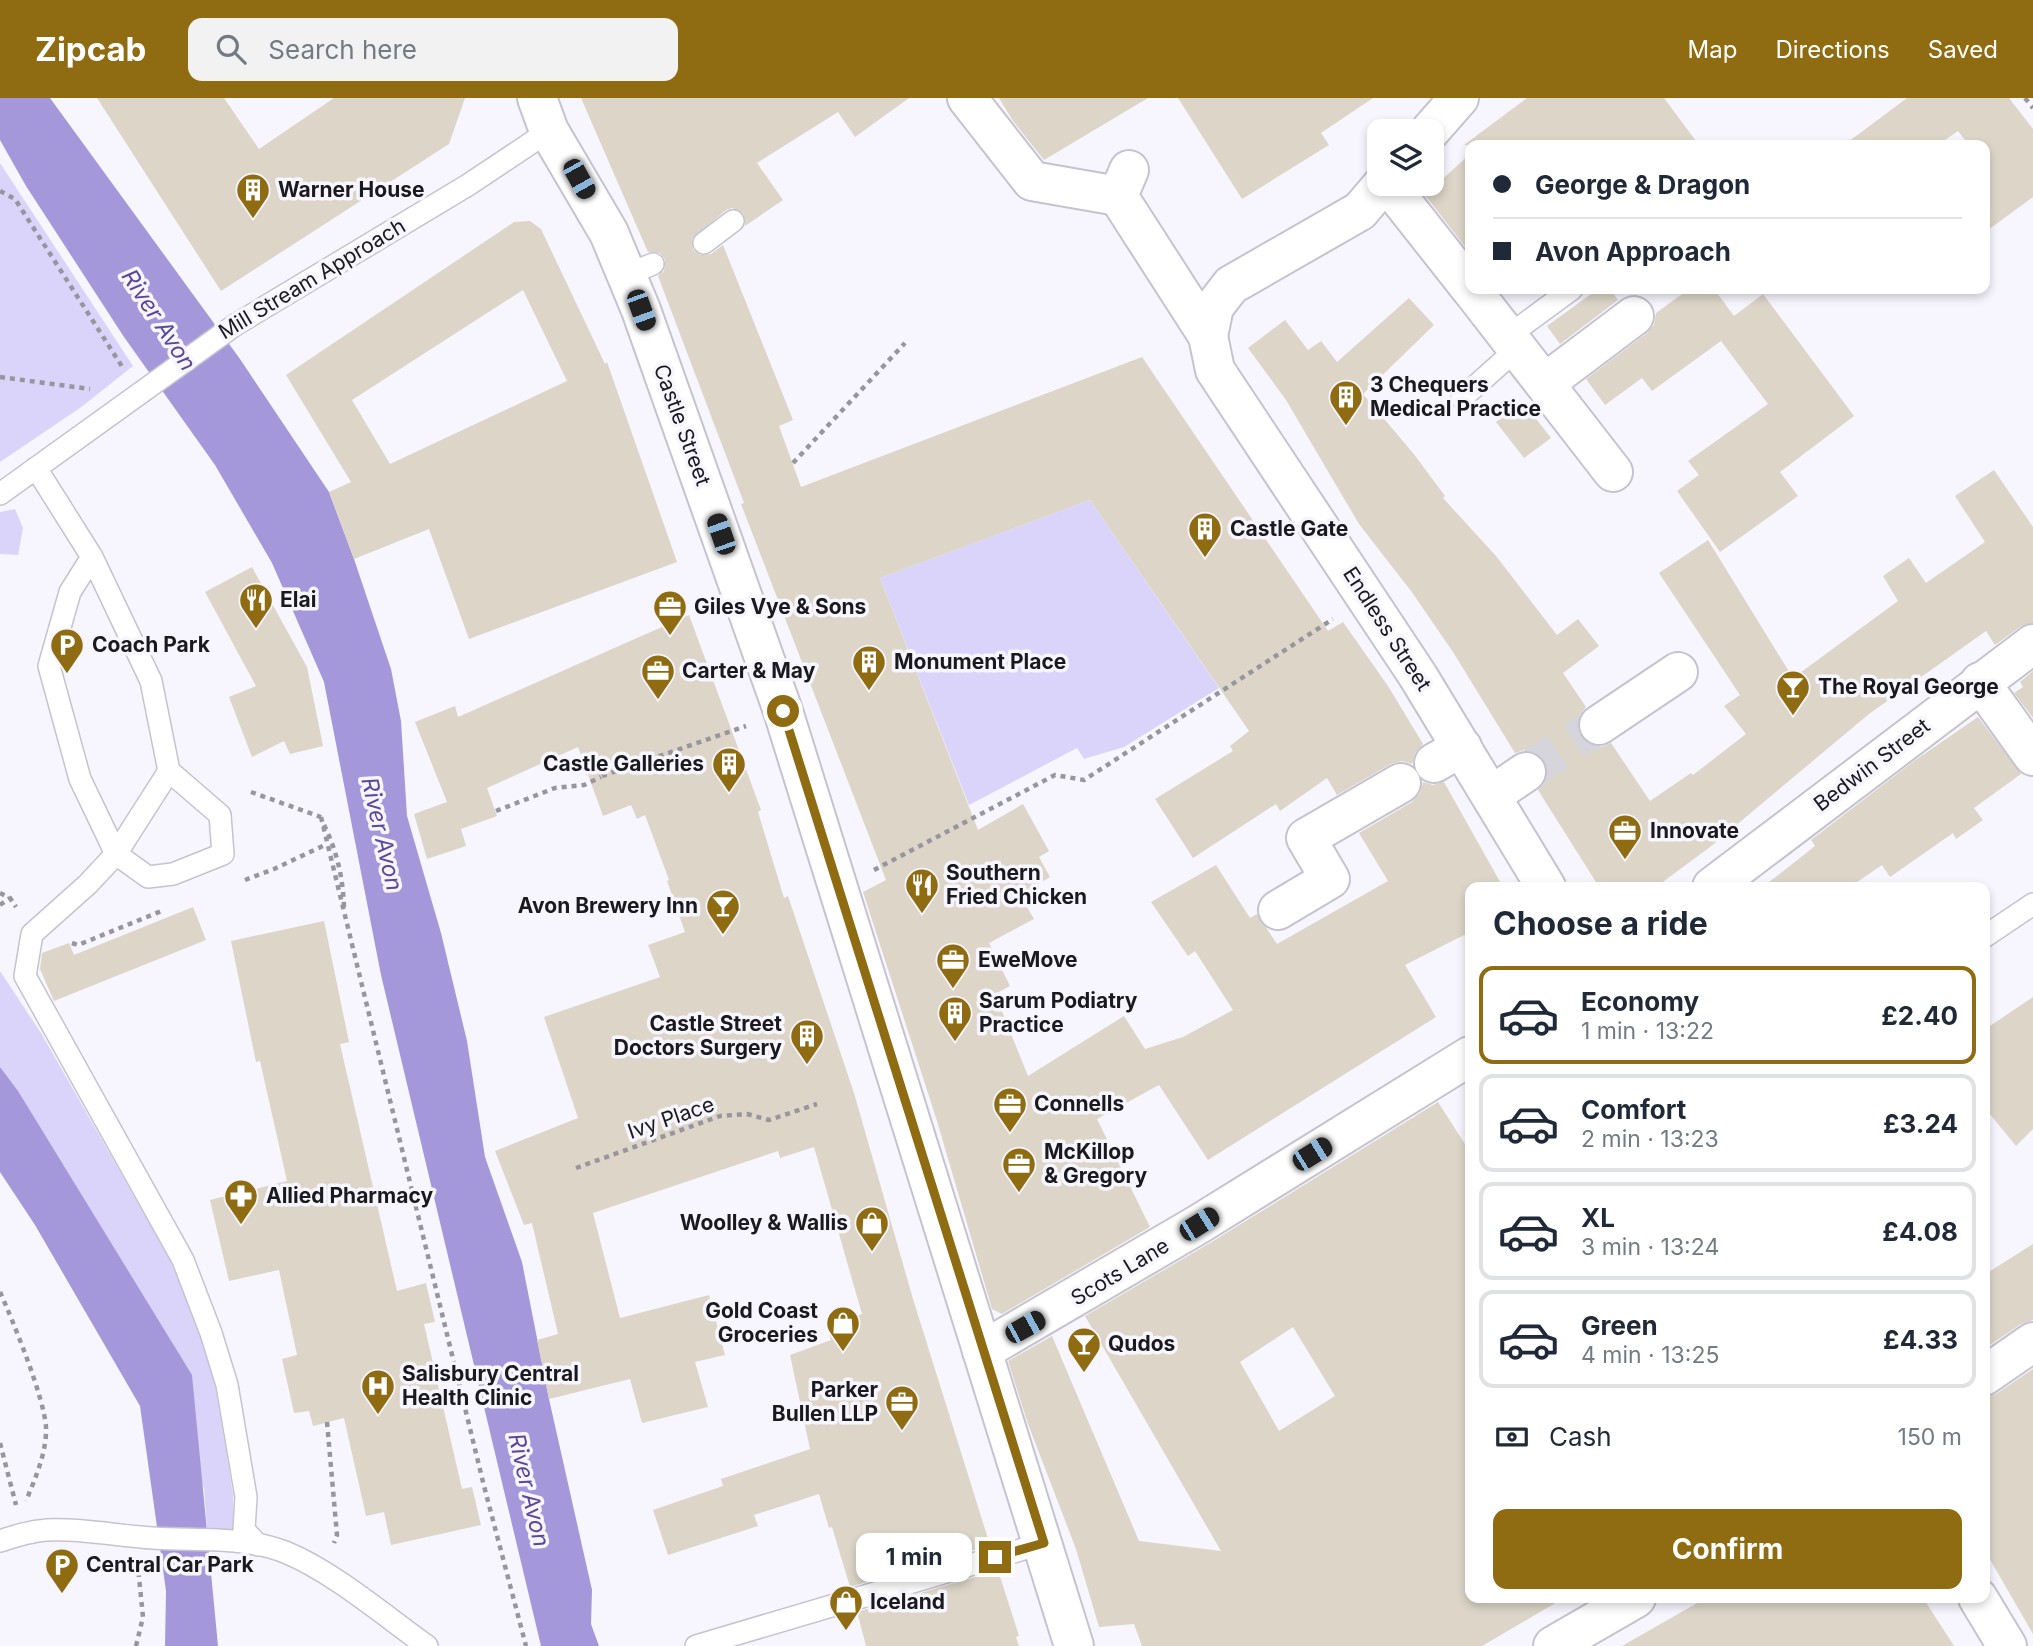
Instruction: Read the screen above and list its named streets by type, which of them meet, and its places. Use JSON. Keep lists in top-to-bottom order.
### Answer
{
  "streets": {
    "street": [
      "Castle Street",
      "Endless Street",
      "Bedwin Street",
      "Scots Lane"
    ],
    "lane": ["Mill Stream Approach"],
    "path": ["Ivy Place"]
  },
  "crossings": [
    ["Mill Stream Approach", "Castle Street"],
    ["Castle Street", "Scots Lane"]
  ],
  "water": ["River Avon"],
  "places": {
    "building": [
      "Warner House",
      "3 Chequers Medical Practice",
      "Castle Gate",
      "Monument Place",
      "Castle Galleries",
      "Sarum Podiatry Practice",
      "Castle Street Doctors Surgery"
    ],
    "restaurant": ["Elai", "Southern Fried Chicken"],
    "office": [
      "Giles Vye & Sons",
      "Carter & May",
      "Innovate",
      "EweMove",
      "Connells",
      "McKillop & Gregory",
      "Parker Bullen LLP"
    ],
    "parking": ["Coach Park", "Central Car Park"],
    "bar": ["The Royal George", "Avon Brewery Inn", "Qudos"],
    "pharmacy": ["Allied Pharmacy"],
    "shop": ["Woolley & Wallis", "Gold Coast Groceries", "Iceland"],
    "hospital": ["Salisbury Central Health Clinic"]
  },
  "page": {
    "header": "Zipcab",
    "search": "Search here",
    "nav": ["Map", "Directions", "Saved"],
    "banner": ["George & Dragon", "Avon Approach"],
    "heading": "Choose a ride",
    "list": [
      {
        "name": "Economy",
        "note": "1 min · 13:22",
        "value": "£2.40"
      },
      {
        "name": "Comfort",
        "note": "2 min · 13:23",
        "value": "£3.24"
      },
      {
        "name": "XL",
        "note": "3 min · 13:24",
        "value": "£4.08"
      },
      {
        "name": "Green",
        "note": "4 min · 13:25",
        "value": "£4.33"
      }
    ],
    "pay": ["Cash", "150 m"],
    "buttons": "Confirm",
    "bubble": "1 min"
  }
}
